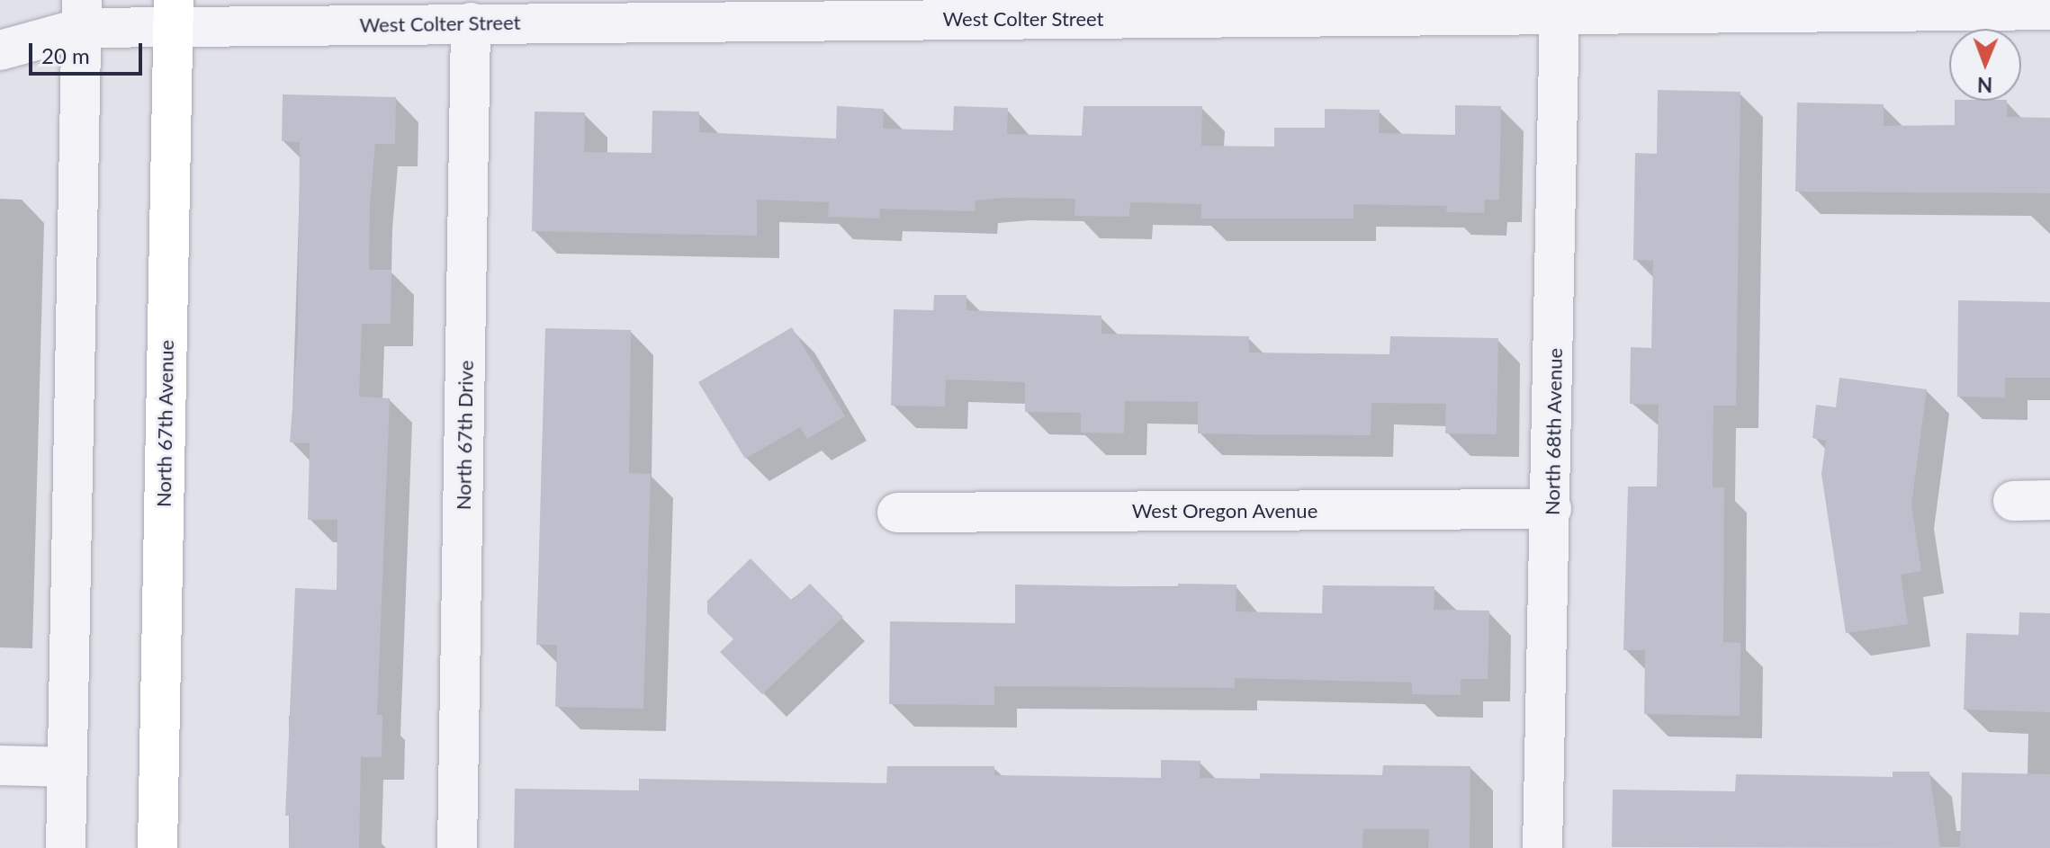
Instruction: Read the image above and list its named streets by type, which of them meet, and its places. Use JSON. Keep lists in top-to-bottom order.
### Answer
{
  "streets": {
    "main road": ["North 67th Avenue"],
    "street": [
      "West Colter Street",
      "North 68th Avenue",
      "North 67th Drive",
      "West Oregon Avenue"
    ]
  },
  "crossings": [
    ["West Colter Street", "North 67th Avenue"],
    ["West Colter Street", "North 68th Avenue"],
    ["West Colter Street", "North 67th Drive"],
    ["North 68th Avenue", "West Oregon Avenue"]
  ],
  "scale_bar": "20 m",
  "north": "bottom"
}
